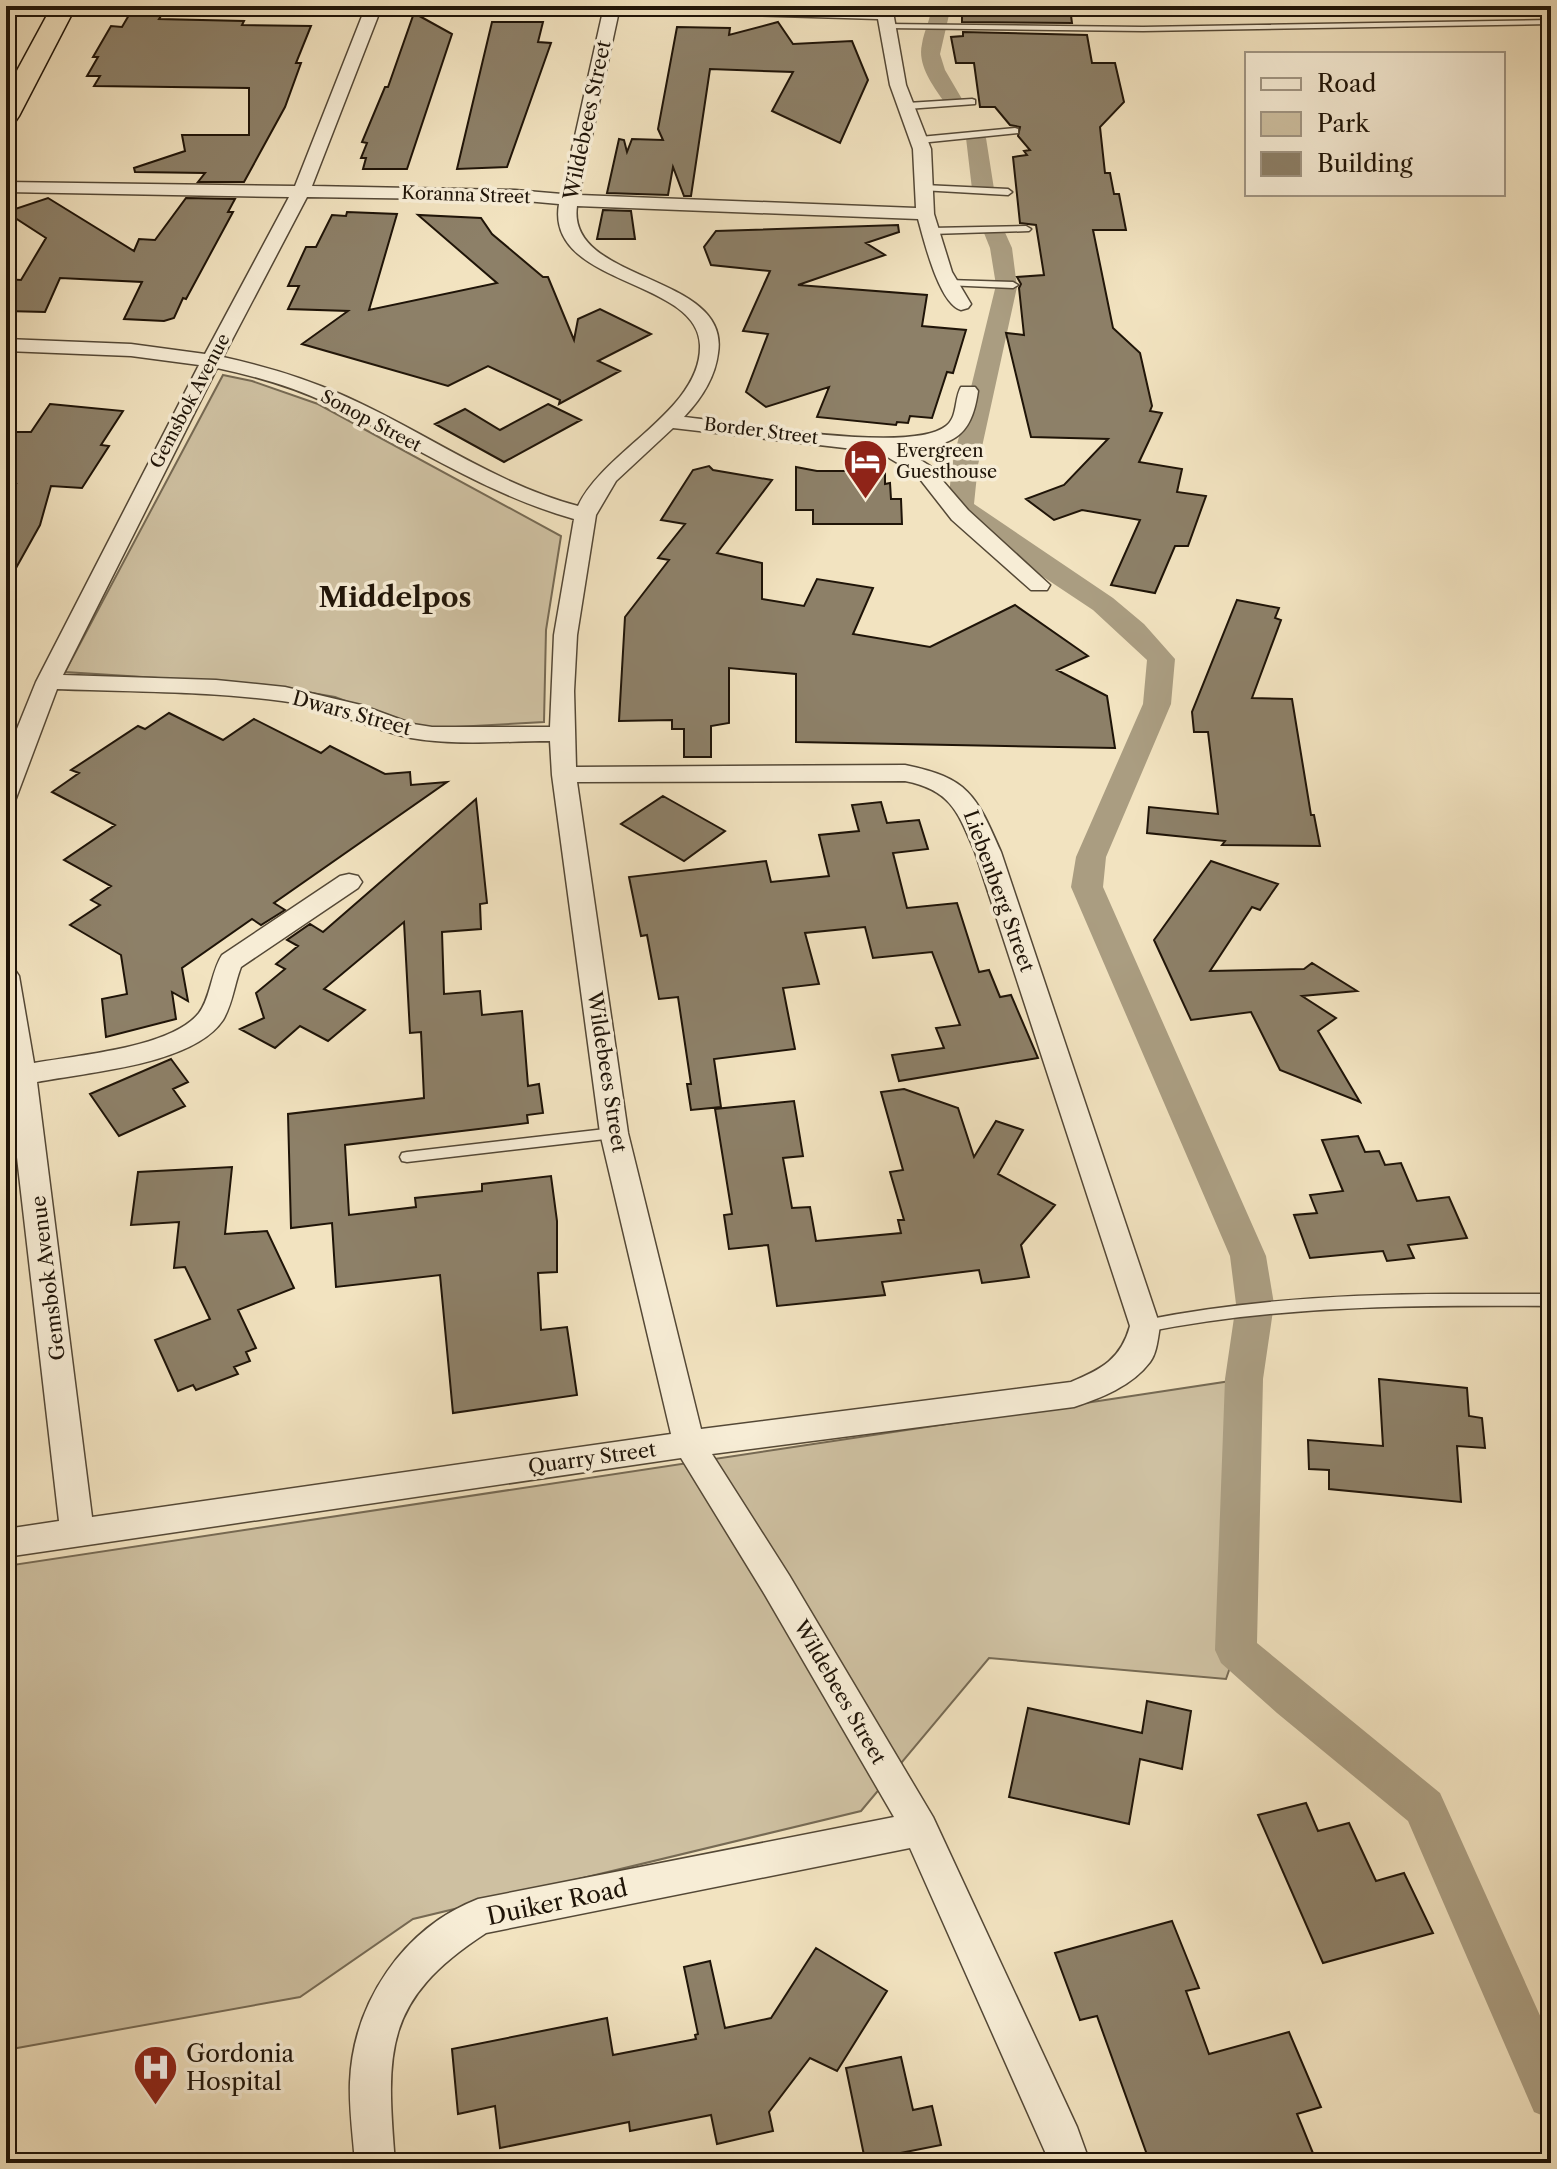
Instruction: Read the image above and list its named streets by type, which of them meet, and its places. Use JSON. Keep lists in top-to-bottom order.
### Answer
{
  "streets": {
    "street": [
      "Wildebees Street",
      "Koranna Street",
      "Gemsbok Avenue",
      "Sonop Street",
      "Border Street",
      "Dwars Street",
      "Liebenberg Street",
      "Quarry Street",
      "Duiker Road"
    ]
  },
  "crossings": [
    ["Wildebees Street", "Koranna Street"],
    ["Wildebees Street", "Sonop Street"],
    ["Wildebees Street", "Border Street"],
    ["Wildebees Street", "Dwars Street"],
    ["Wildebees Street", "Liebenberg Street"],
    ["Wildebees Street", "Quarry Street"],
    ["Wildebees Street", "Duiker Road"],
    ["Koranna Street", "Gemsbok Avenue"],
    ["Gemsbok Avenue", "Sonop Street"],
    ["Gemsbok Avenue", "Dwars Street"],
    ["Gemsbok Avenue", "Quarry Street"],
    ["Liebenberg Street", "Quarry Street"]
  ],
  "districts": ["Middelpos"],
  "places": {
    "hotel": ["Evergreen Guesthouse"],
    "hospital": ["Gordonia Hospital"]
  },
  "legend": ["Road", "Park", "Building"]
}
